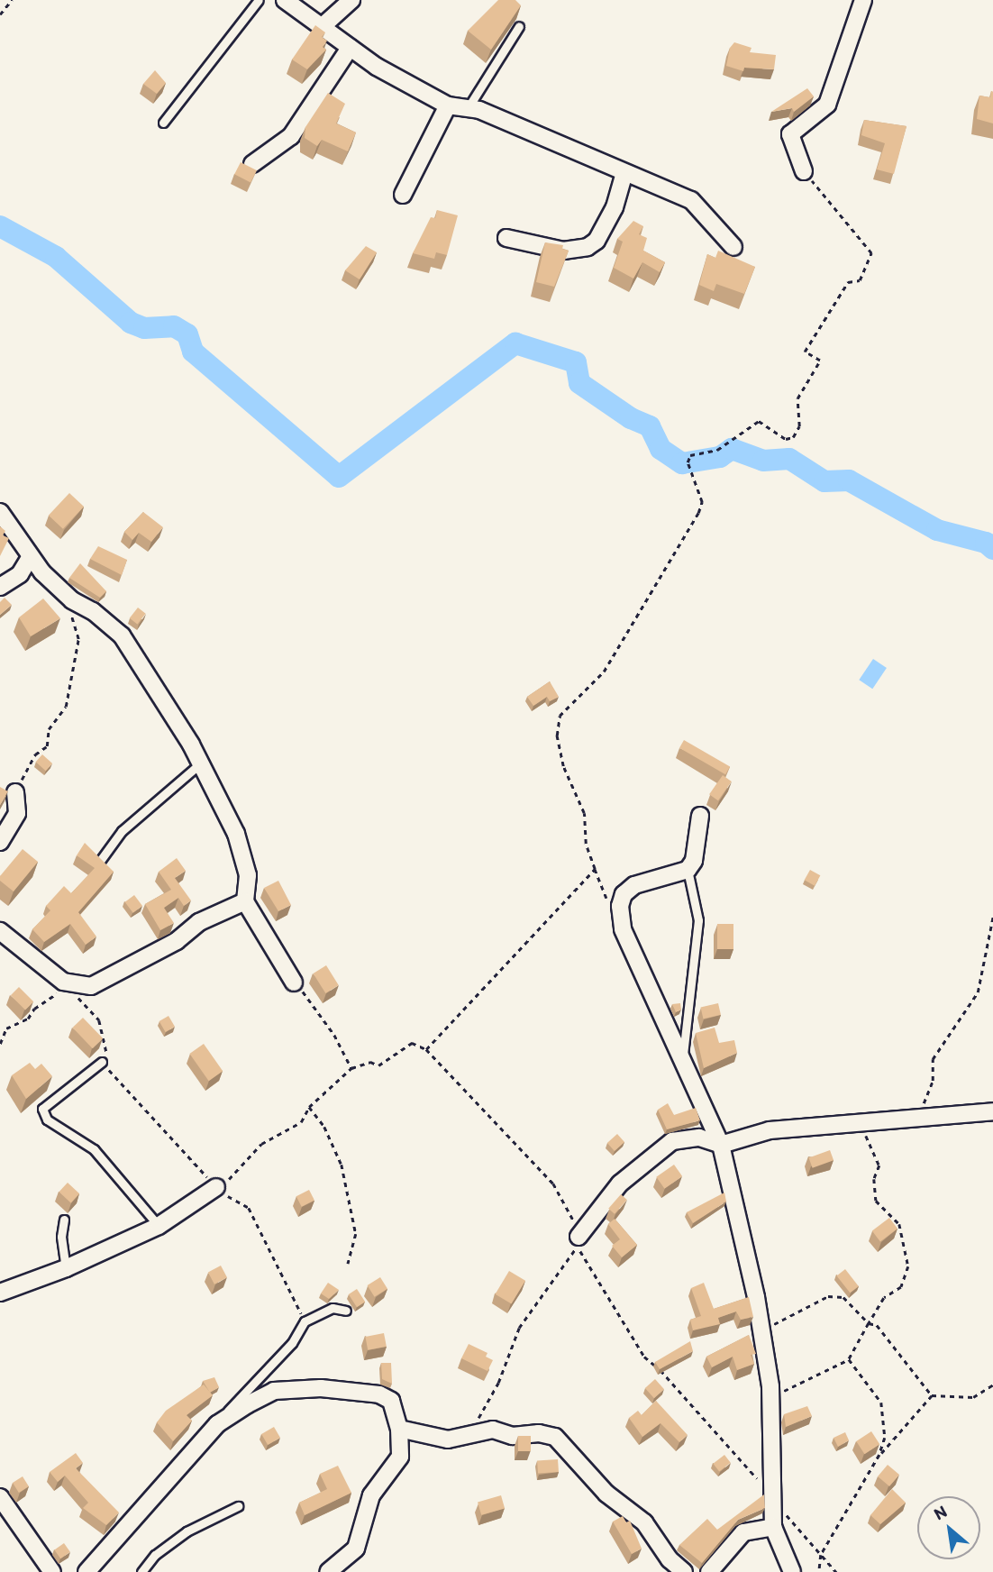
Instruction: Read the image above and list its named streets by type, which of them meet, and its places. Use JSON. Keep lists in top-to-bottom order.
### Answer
{
  "north": "top left"
}
